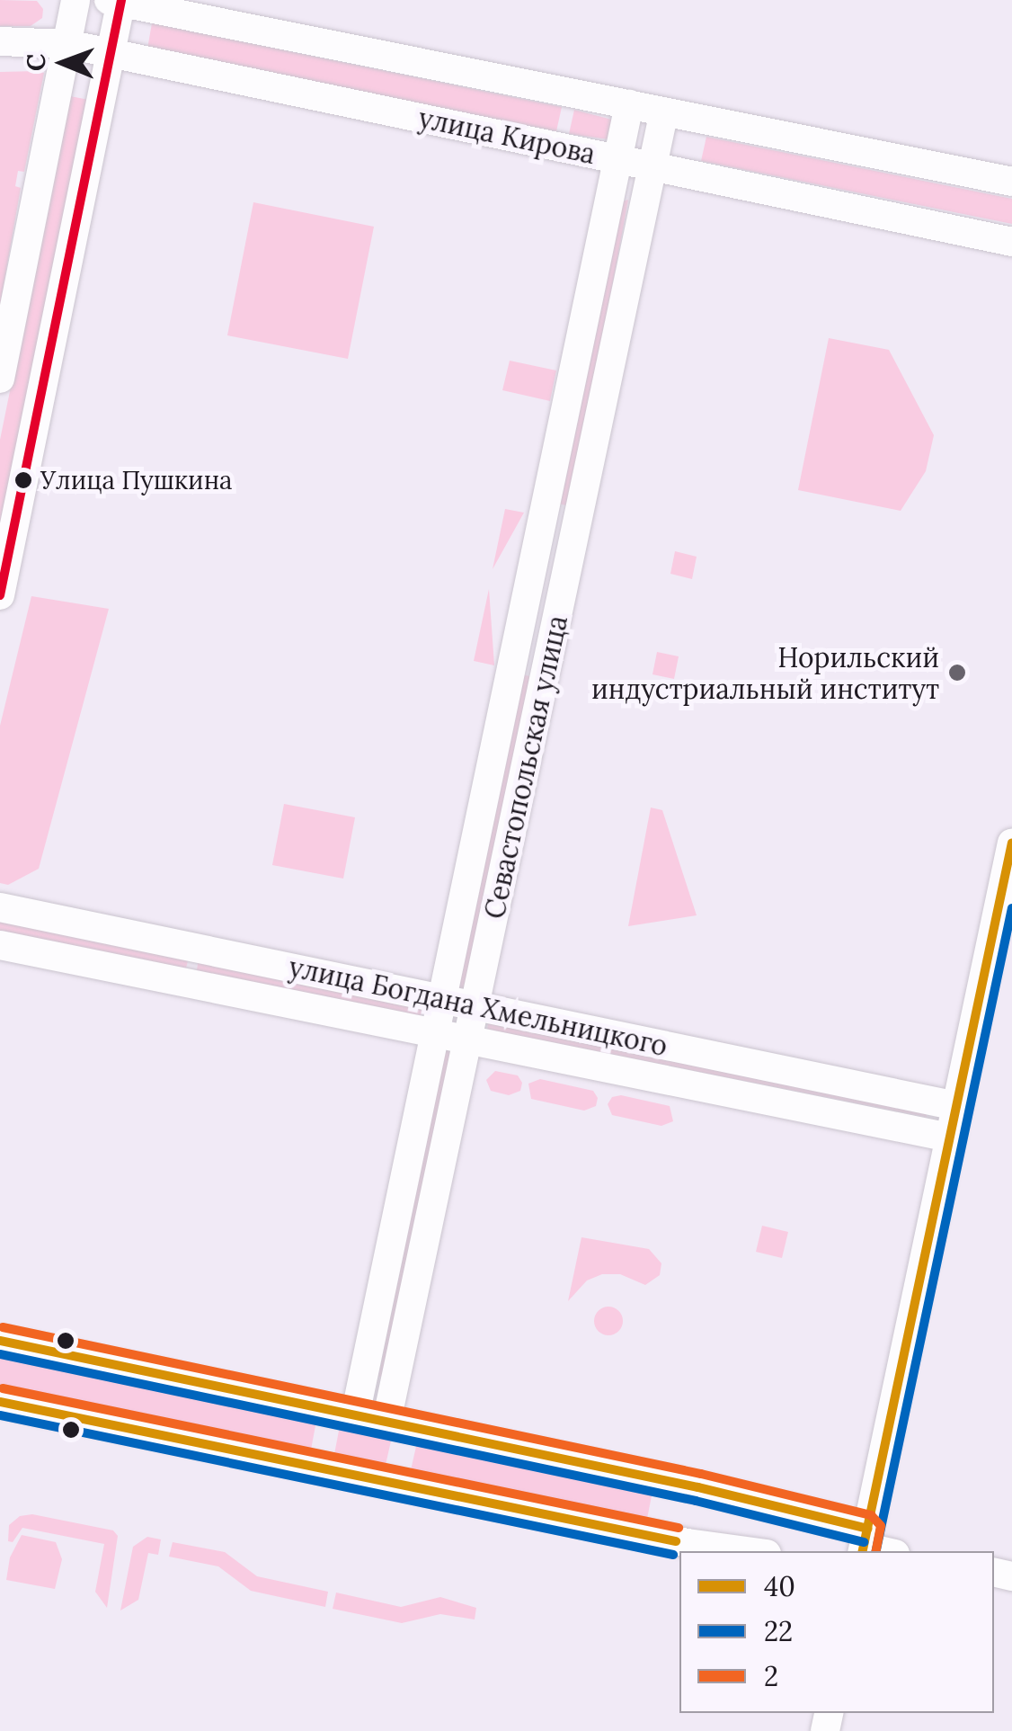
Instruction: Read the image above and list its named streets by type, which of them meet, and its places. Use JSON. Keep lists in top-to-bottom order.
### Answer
{
  "streets": {
    "street": ["улица Кирова", "Севастопольская улица", "улица Богдана Хмельницкого"]
  },
  "crossings": [
    ["улица Кирова", "Севастопольская улица"],
    ["Севастопольская улица", "улица Богдана Хмельницкого"]
  ],
  "places": ["Улица Пушкина", "Норильский индустриальный институт"],
  "lines": ["transit line 40", "transit line 22", "transit line 2"],
  "legend": ["40", "22", "2"],
  "north": "left"
}
